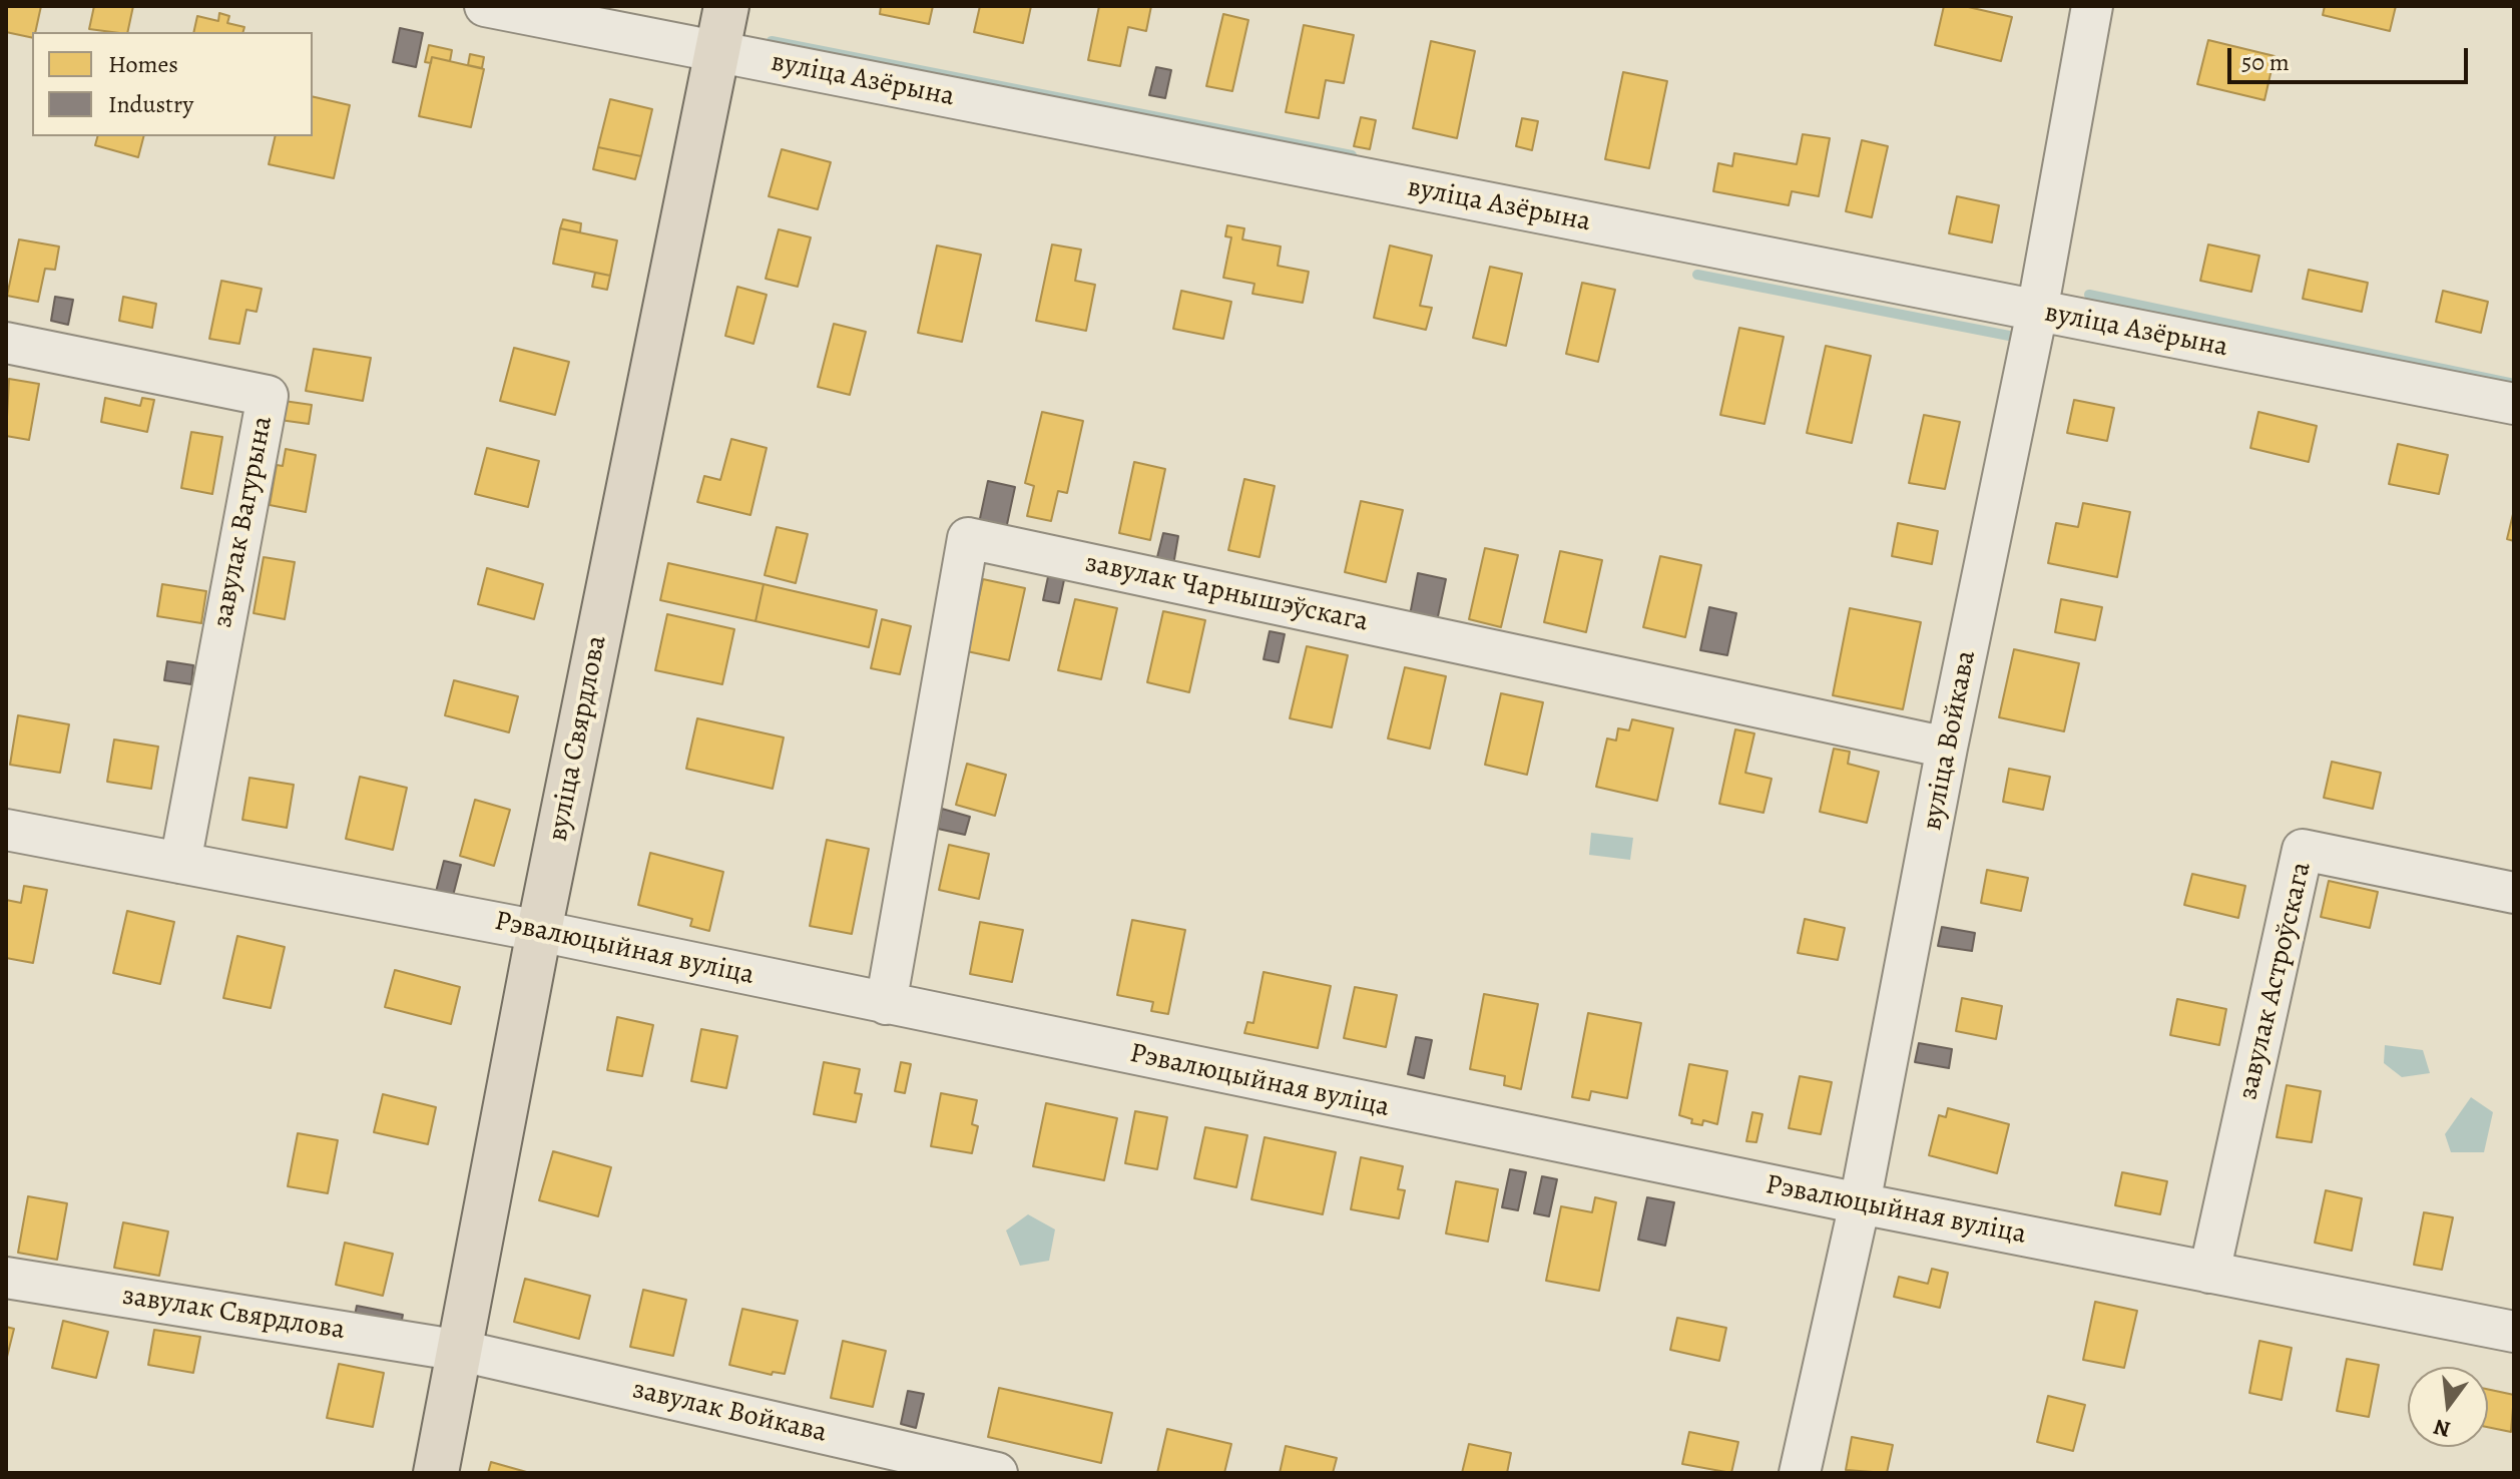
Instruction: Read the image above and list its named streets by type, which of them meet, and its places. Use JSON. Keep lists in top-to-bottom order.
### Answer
{
  "streets": {
    "main road": ["вуліца Свярдлова"],
    "street": [
      "вуліца Азёрына",
      "завулак Вагурына",
      "завулак Чарнышэўскага",
      "вуліца Войкава",
      "Рэвалюцыйная вуліца",
      "завулак Астроўскага",
      "завулак Свярдлова",
      "завулак Войкава"
    ]
  },
  "crossings": [
    ["вуліца Азёрына", "вуліца Свярдлова"],
    ["вуліца Азёрына", "вуліца Войкава"],
    ["завулак Вагурына", "Рэвалюцыйная вуліца"],
    ["завулак Чарнышэўскага", "вуліца Войкава"],
    ["завулак Чарнышэўскага", "Рэвалюцыйная вуліца"],
    ["вуліца Свярдлова", "Рэвалюцыйная вуліца"],
    ["вуліца Свярдлова", "завулак Свярдлова"],
    ["вуліца Свярдлова", "завулак Войкава"],
    ["вуліца Войкава", "Рэвалюцыйная вуліца"],
    ["Рэвалюцыйная вуліца", "завулак Астроўскага"],
    ["завулак Свярдлова", "завулак Войкава"]
  ],
  "legend": ["Homes", "Industry"],
  "scale_bar": "50 m",
  "north": "bottom"
}
